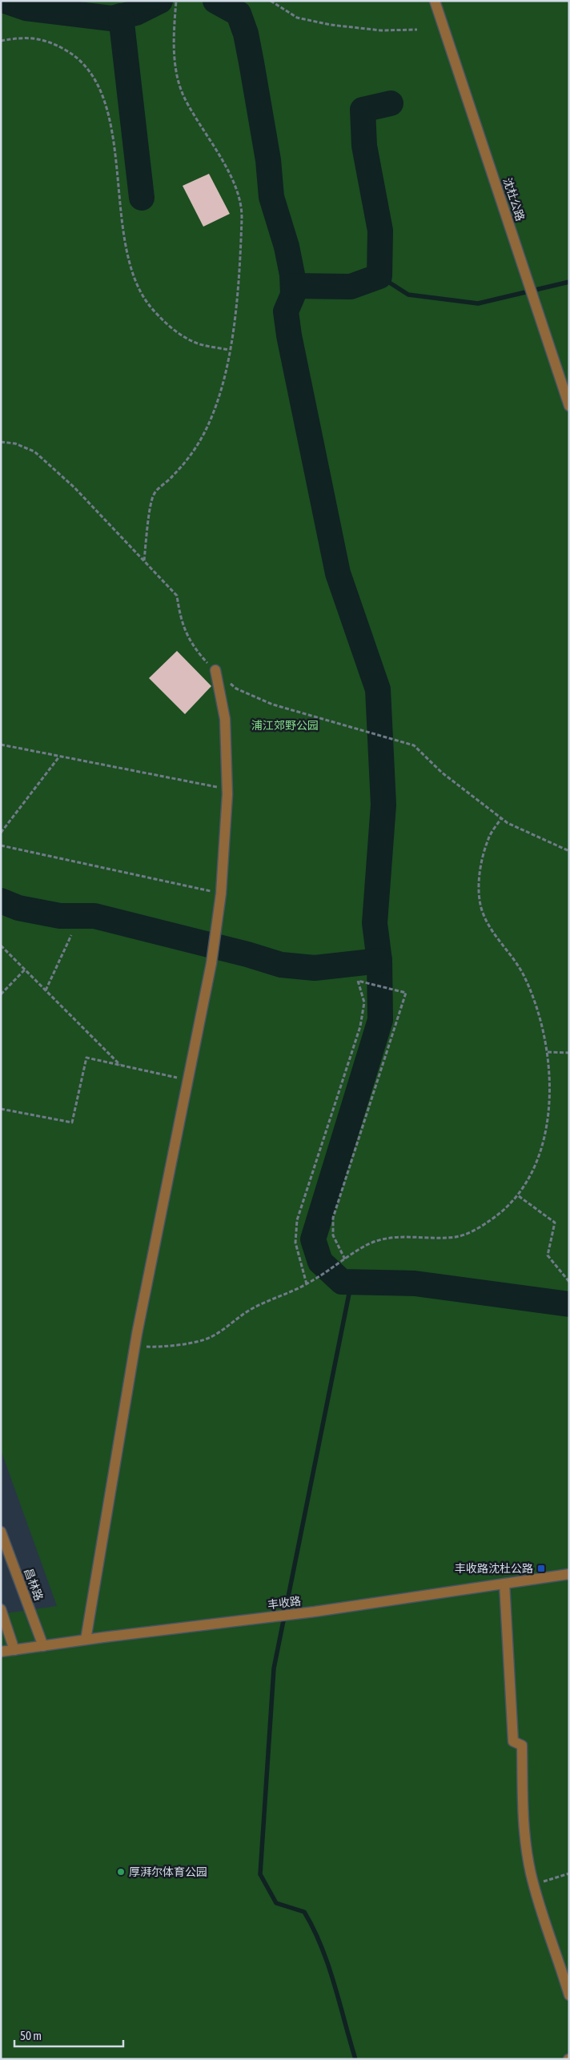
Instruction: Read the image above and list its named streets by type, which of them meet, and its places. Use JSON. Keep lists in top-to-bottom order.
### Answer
{
  "streets": {
    "street": ["沈杜公路", "昌林路", "丰收路"]
  },
  "crossings": [
    ["昌林路", "丰收路"]
  ],
  "parks": ["浦江郊野公园"],
  "places": {
    "transit": ["丰收路沈杜公路"],
    "other": ["厚湃尔体育公园"]
  },
  "scale_bar": "50 m"
}
